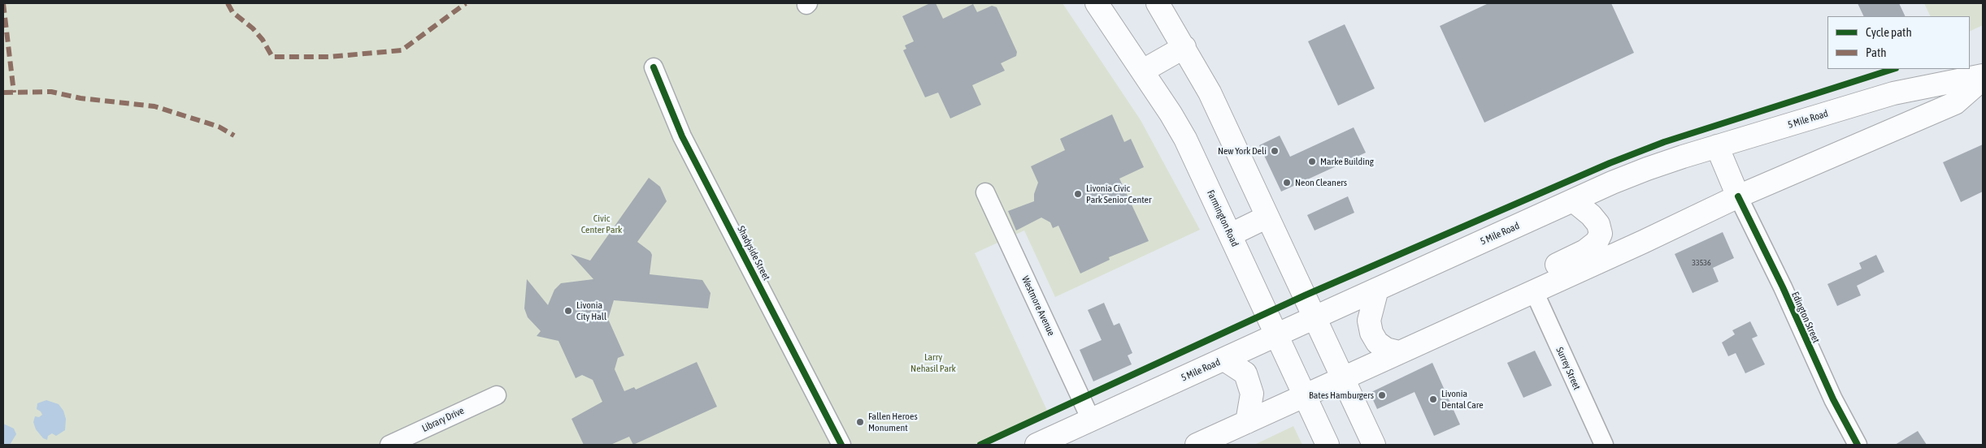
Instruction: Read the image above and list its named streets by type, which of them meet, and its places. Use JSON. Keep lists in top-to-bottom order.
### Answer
{
  "streets": {
    "main road": ["5 Mile Road", "Farmington Road"],
    "street": [
      "Shadyside Street",
      "Westmore Avenue",
      "Edington Street",
      "Surrey Street",
      "Library Drive"
    ]
  },
  "crossings": [
    ["5 Mile Road", "Farmington Road"],
    ["5 Mile Road", "Westmore Avenue"],
    ["5 Mile Road", "Edington Street"],
    ["5 Mile Road", "Surrey Street"]
  ],
  "parks": ["Civic Center Park", "Larry Nehasil Park"],
  "places": [
    "New York Deli",
    "Marke Building",
    "Neon Cleaners",
    "Livonia Civic Park Senior Center",
    "Livonia City Hall",
    "Bates Hamburgers",
    "Livonia Dental Care",
    "Fallen Heroes Monument"
  ],
  "house_numbers": ["33536"],
  "legend": ["Cycle path", "Path"]
}
